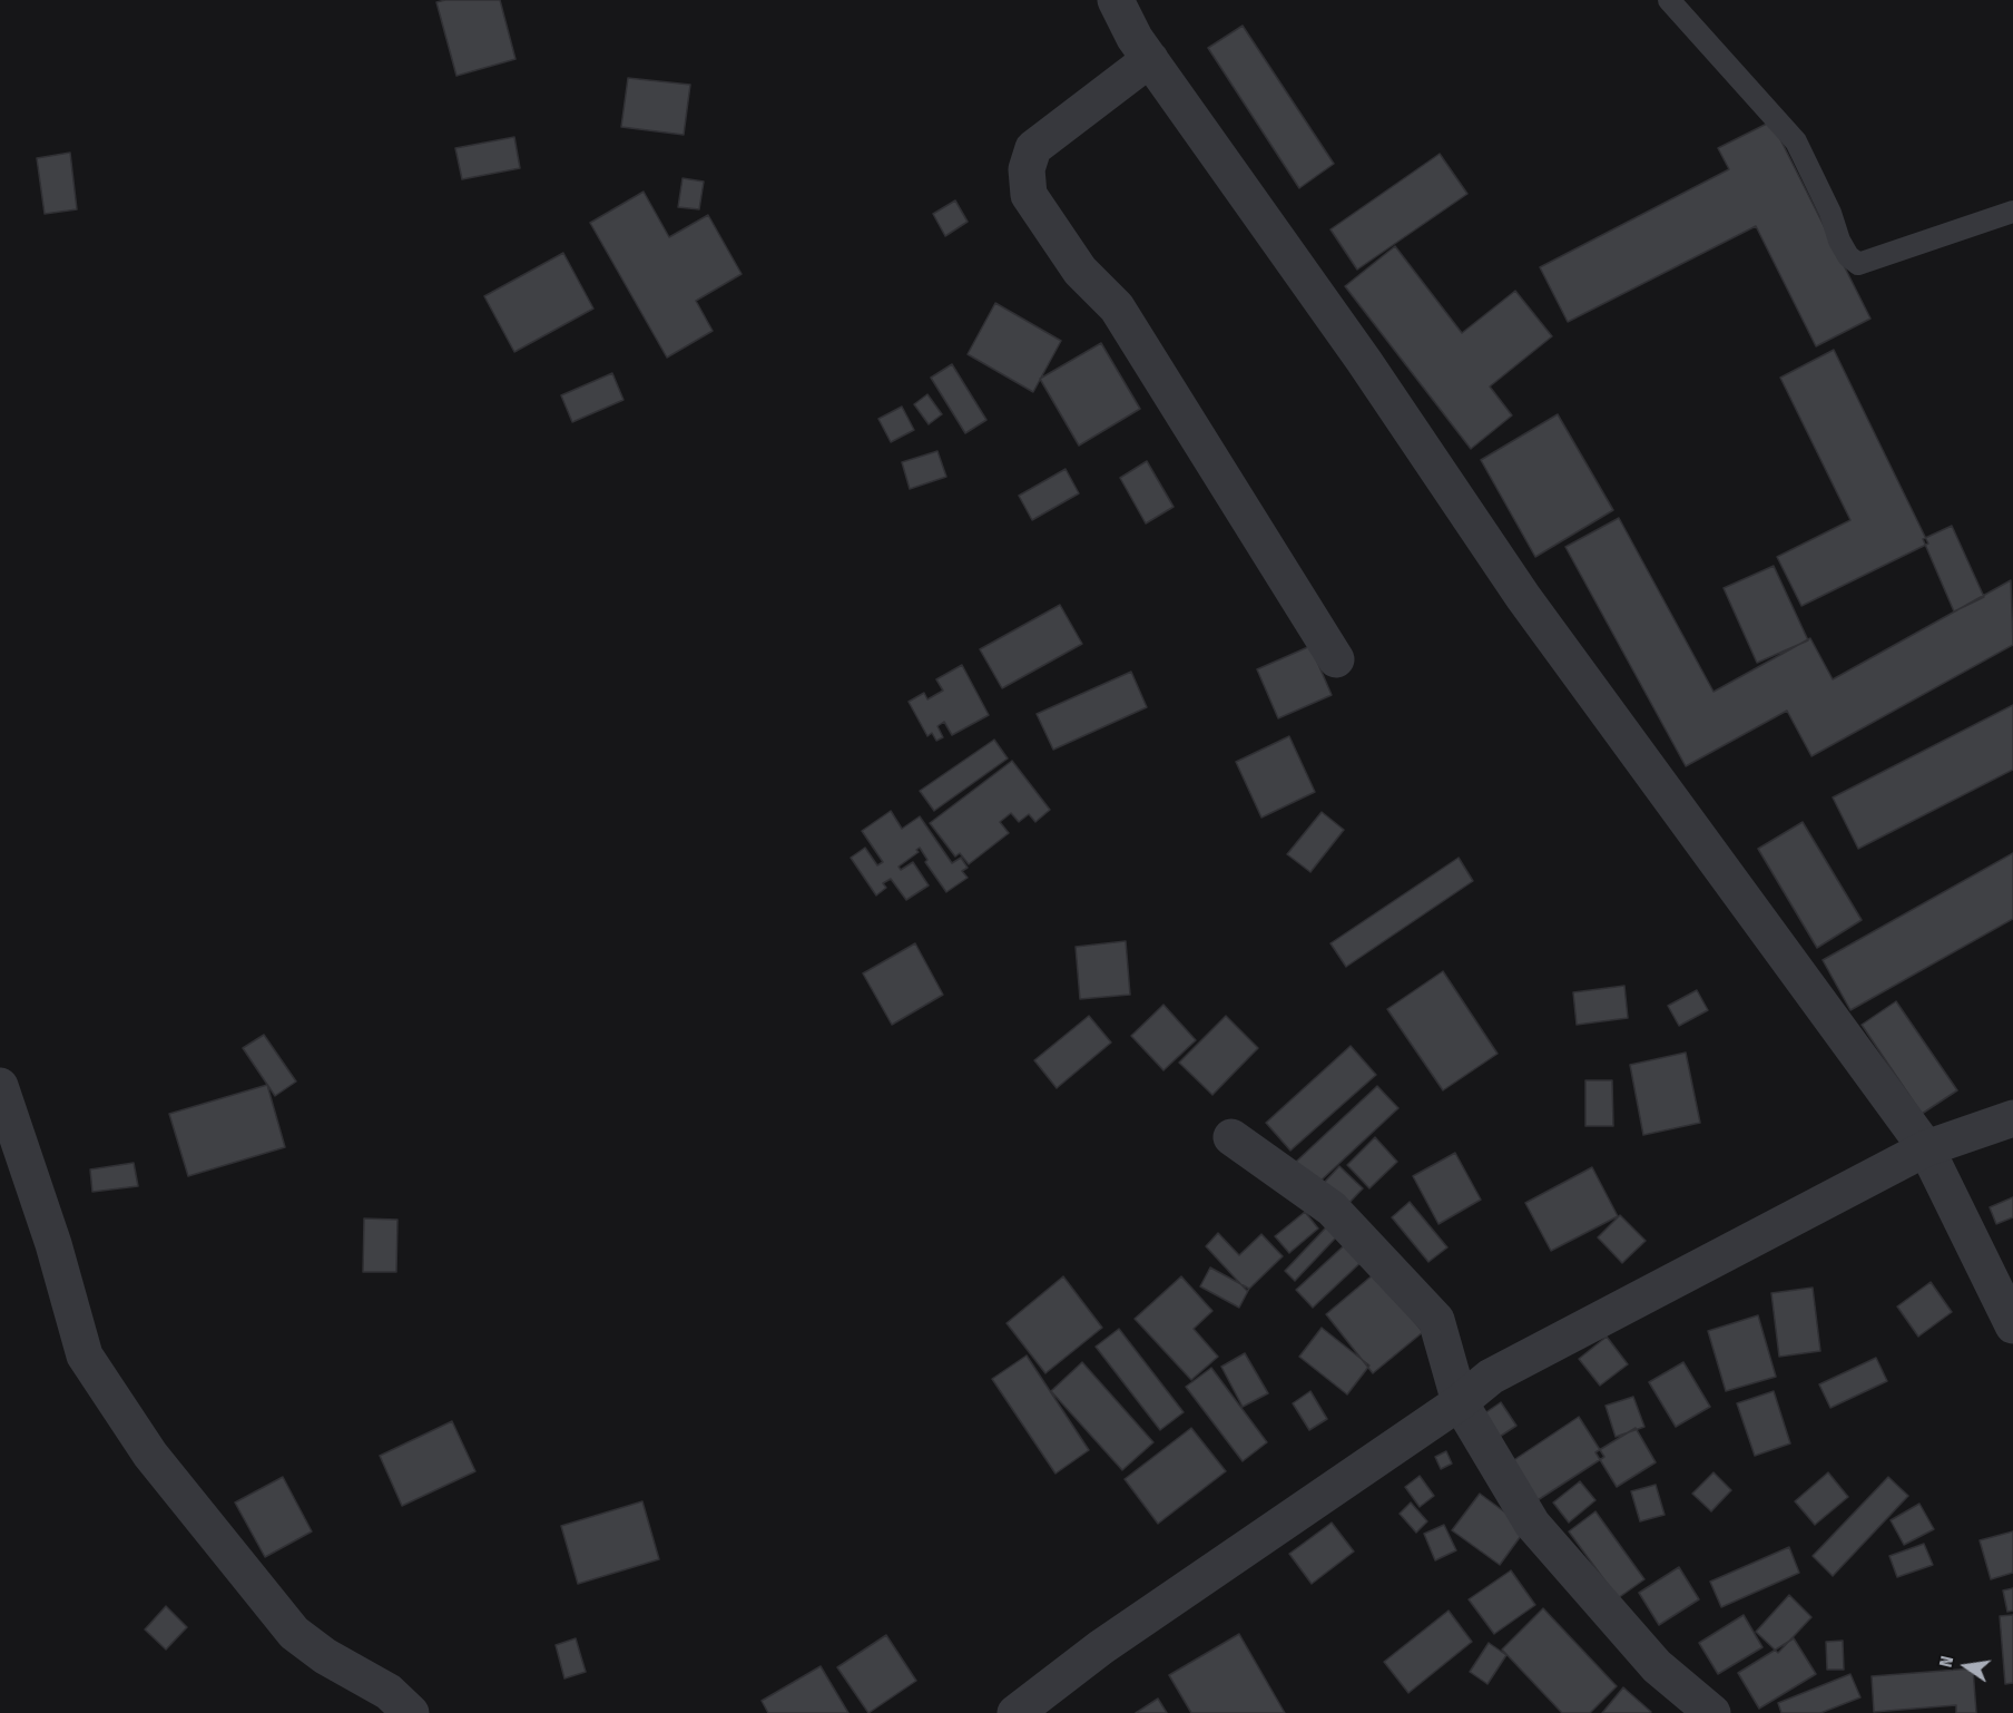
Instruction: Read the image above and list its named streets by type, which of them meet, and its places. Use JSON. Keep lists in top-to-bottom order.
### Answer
{
  "north": "left"
}
